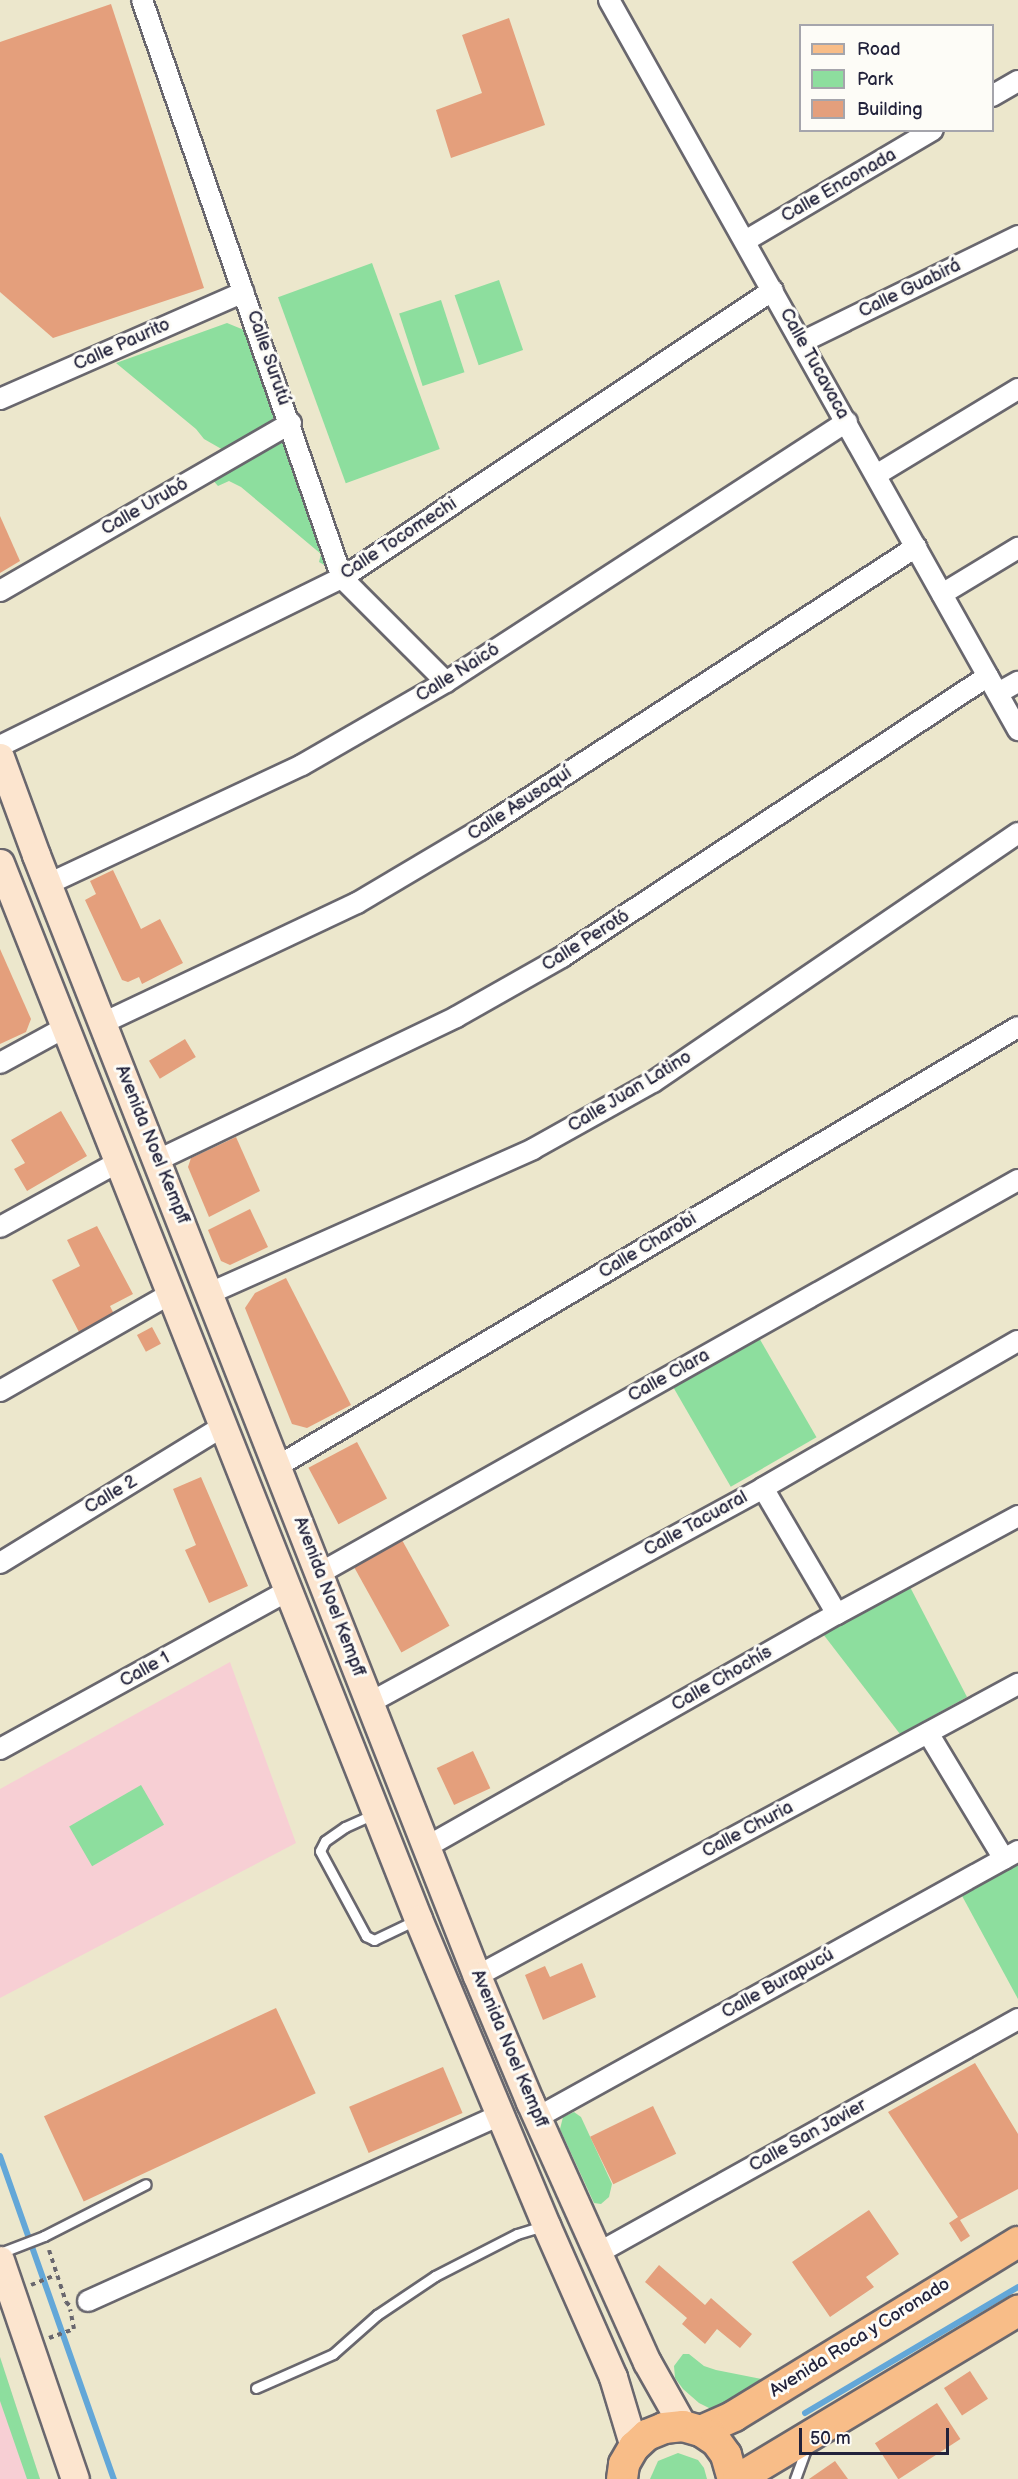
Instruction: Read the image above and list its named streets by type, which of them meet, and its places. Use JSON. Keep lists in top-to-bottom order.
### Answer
{
  "streets": {
    "main road": ["Avenida Noel Kempff", "Avenida Roca y Coronado"],
    "street": [
      "Calle Enconada",
      "Calle Guabirá",
      "Calle Paurito",
      "Calle Surutú",
      "Calle Tucavaca",
      "Calle Urubó",
      "Calle Tocomechi",
      "Calle Naicó",
      "Calle Asusaquí",
      "Calle Perotó",
      "Calle Juan Latino",
      "Calle Charobi",
      "Calle Clara",
      "Calle 2",
      "Calle Tacuaral",
      "Calle 1",
      "Calle Chochís",
      "Calle Churia",
      "Calle Burapucú",
      "Calle San Javier"
    ]
  },
  "crossings": [
    ["Calle Enconada", "Calle Tucavaca"],
    ["Calle Guabirá", "Calle Tucavaca"],
    ["Calle Paurito", "Calle Surutú"],
    ["Calle Surutú", "Calle Urubó"],
    ["Calle Surutú", "Calle Tocomechi"],
    ["Calle Surutú", "Calle Naicó"],
    ["Calle Tucavaca", "Calle Tocomechi"],
    ["Calle Tucavaca", "Calle Naicó"],
    ["Calle Tucavaca", "Calle Asusaquí"],
    ["Calle Tucavaca", "Calle Perotó"],
    ["Calle Naicó", "Avenida Noel Kempff"],
    ["Calle Asusaquí", "Avenida Noel Kempff"],
    ["Calle Perotó", "Avenida Noel Kempff"],
    ["Calle Juan Latino", "Avenida Noel Kempff"],
    ["Avenida Noel Kempff", "Calle Charobi"],
    ["Avenida Noel Kempff", "Calle Clara"],
    ["Avenida Noel Kempff", "Calle 2"],
    ["Avenida Noel Kempff", "Calle Tacuaral"],
    ["Avenida Noel Kempff", "Calle 1"],
    ["Avenida Noel Kempff", "Calle Chochís"],
    ["Avenida Noel Kempff", "Calle Churia"],
    ["Avenida Noel Kempff", "Calle Burapucú"],
    ["Avenida Noel Kempff", "Calle San Javier"],
    ["Avenida Noel Kempff", "Avenida Roca y Coronado"]
  ],
  "legend": ["Road", "Park", "Building"],
  "scale_bar": "50 m"
}
